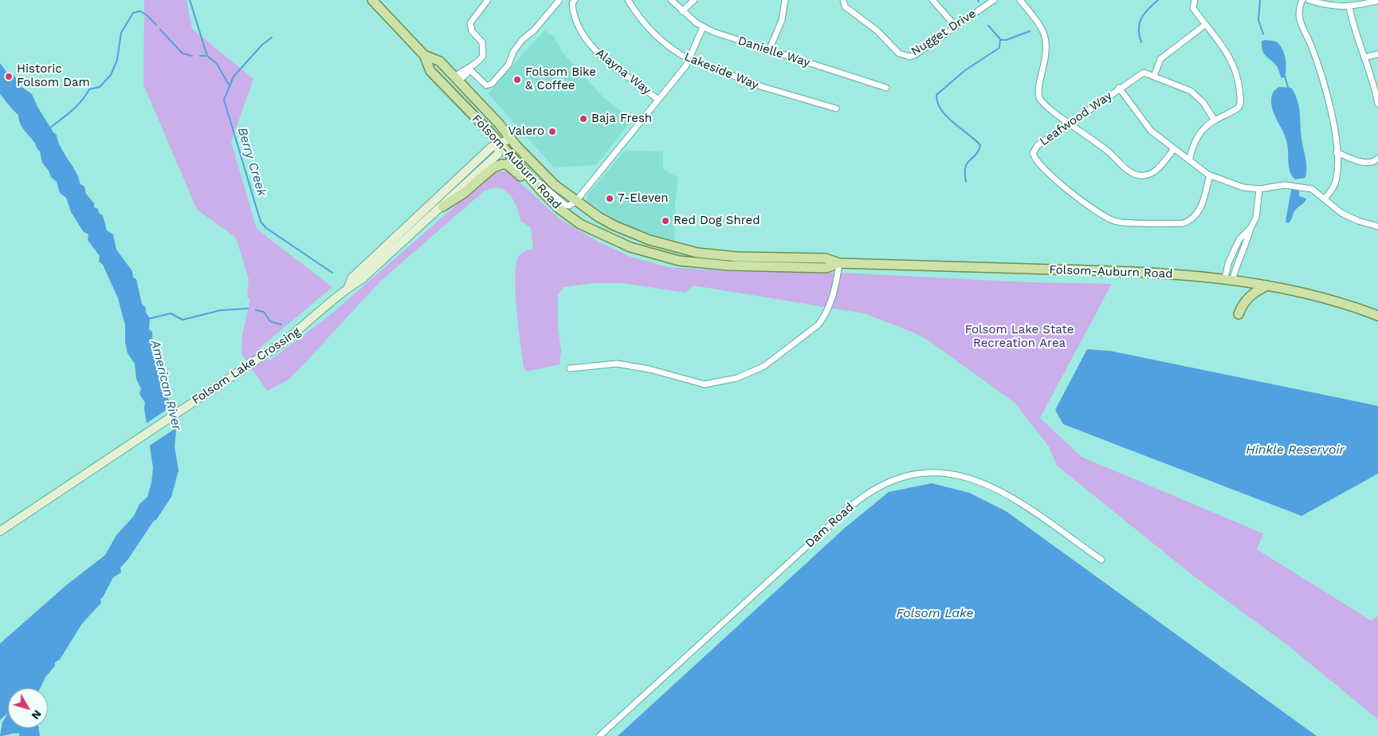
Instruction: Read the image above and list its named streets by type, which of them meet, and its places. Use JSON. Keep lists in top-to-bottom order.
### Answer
{
  "streets": {
    "main road": ["Folsom-Auburn Road", "Folsom Lake Crossing"],
    "street": [
      "Nugget Drive",
      "Danielle Way",
      "Lakeside Way",
      "Alayna Way",
      "Leafwood Way",
      "Dam Road"
    ]
  },
  "crossings": [
    ["Folsom-Auburn Road", "Folsom Lake Crossing"]
  ],
  "water": [
    "Berry Creek",
    "American River",
    "Hinkle Reservoir",
    "Folsom Lake"
  ],
  "parks": ["Folsom Lake State Recreation Area"],
  "places": [
    "Historic Folsom Dam",
    "Folsom Bike & Coffee",
    "Baja Fresh",
    "Valero",
    "7-Eleven",
    "Red Dog Shred"
  ],
  "north": "bottom right"
}
